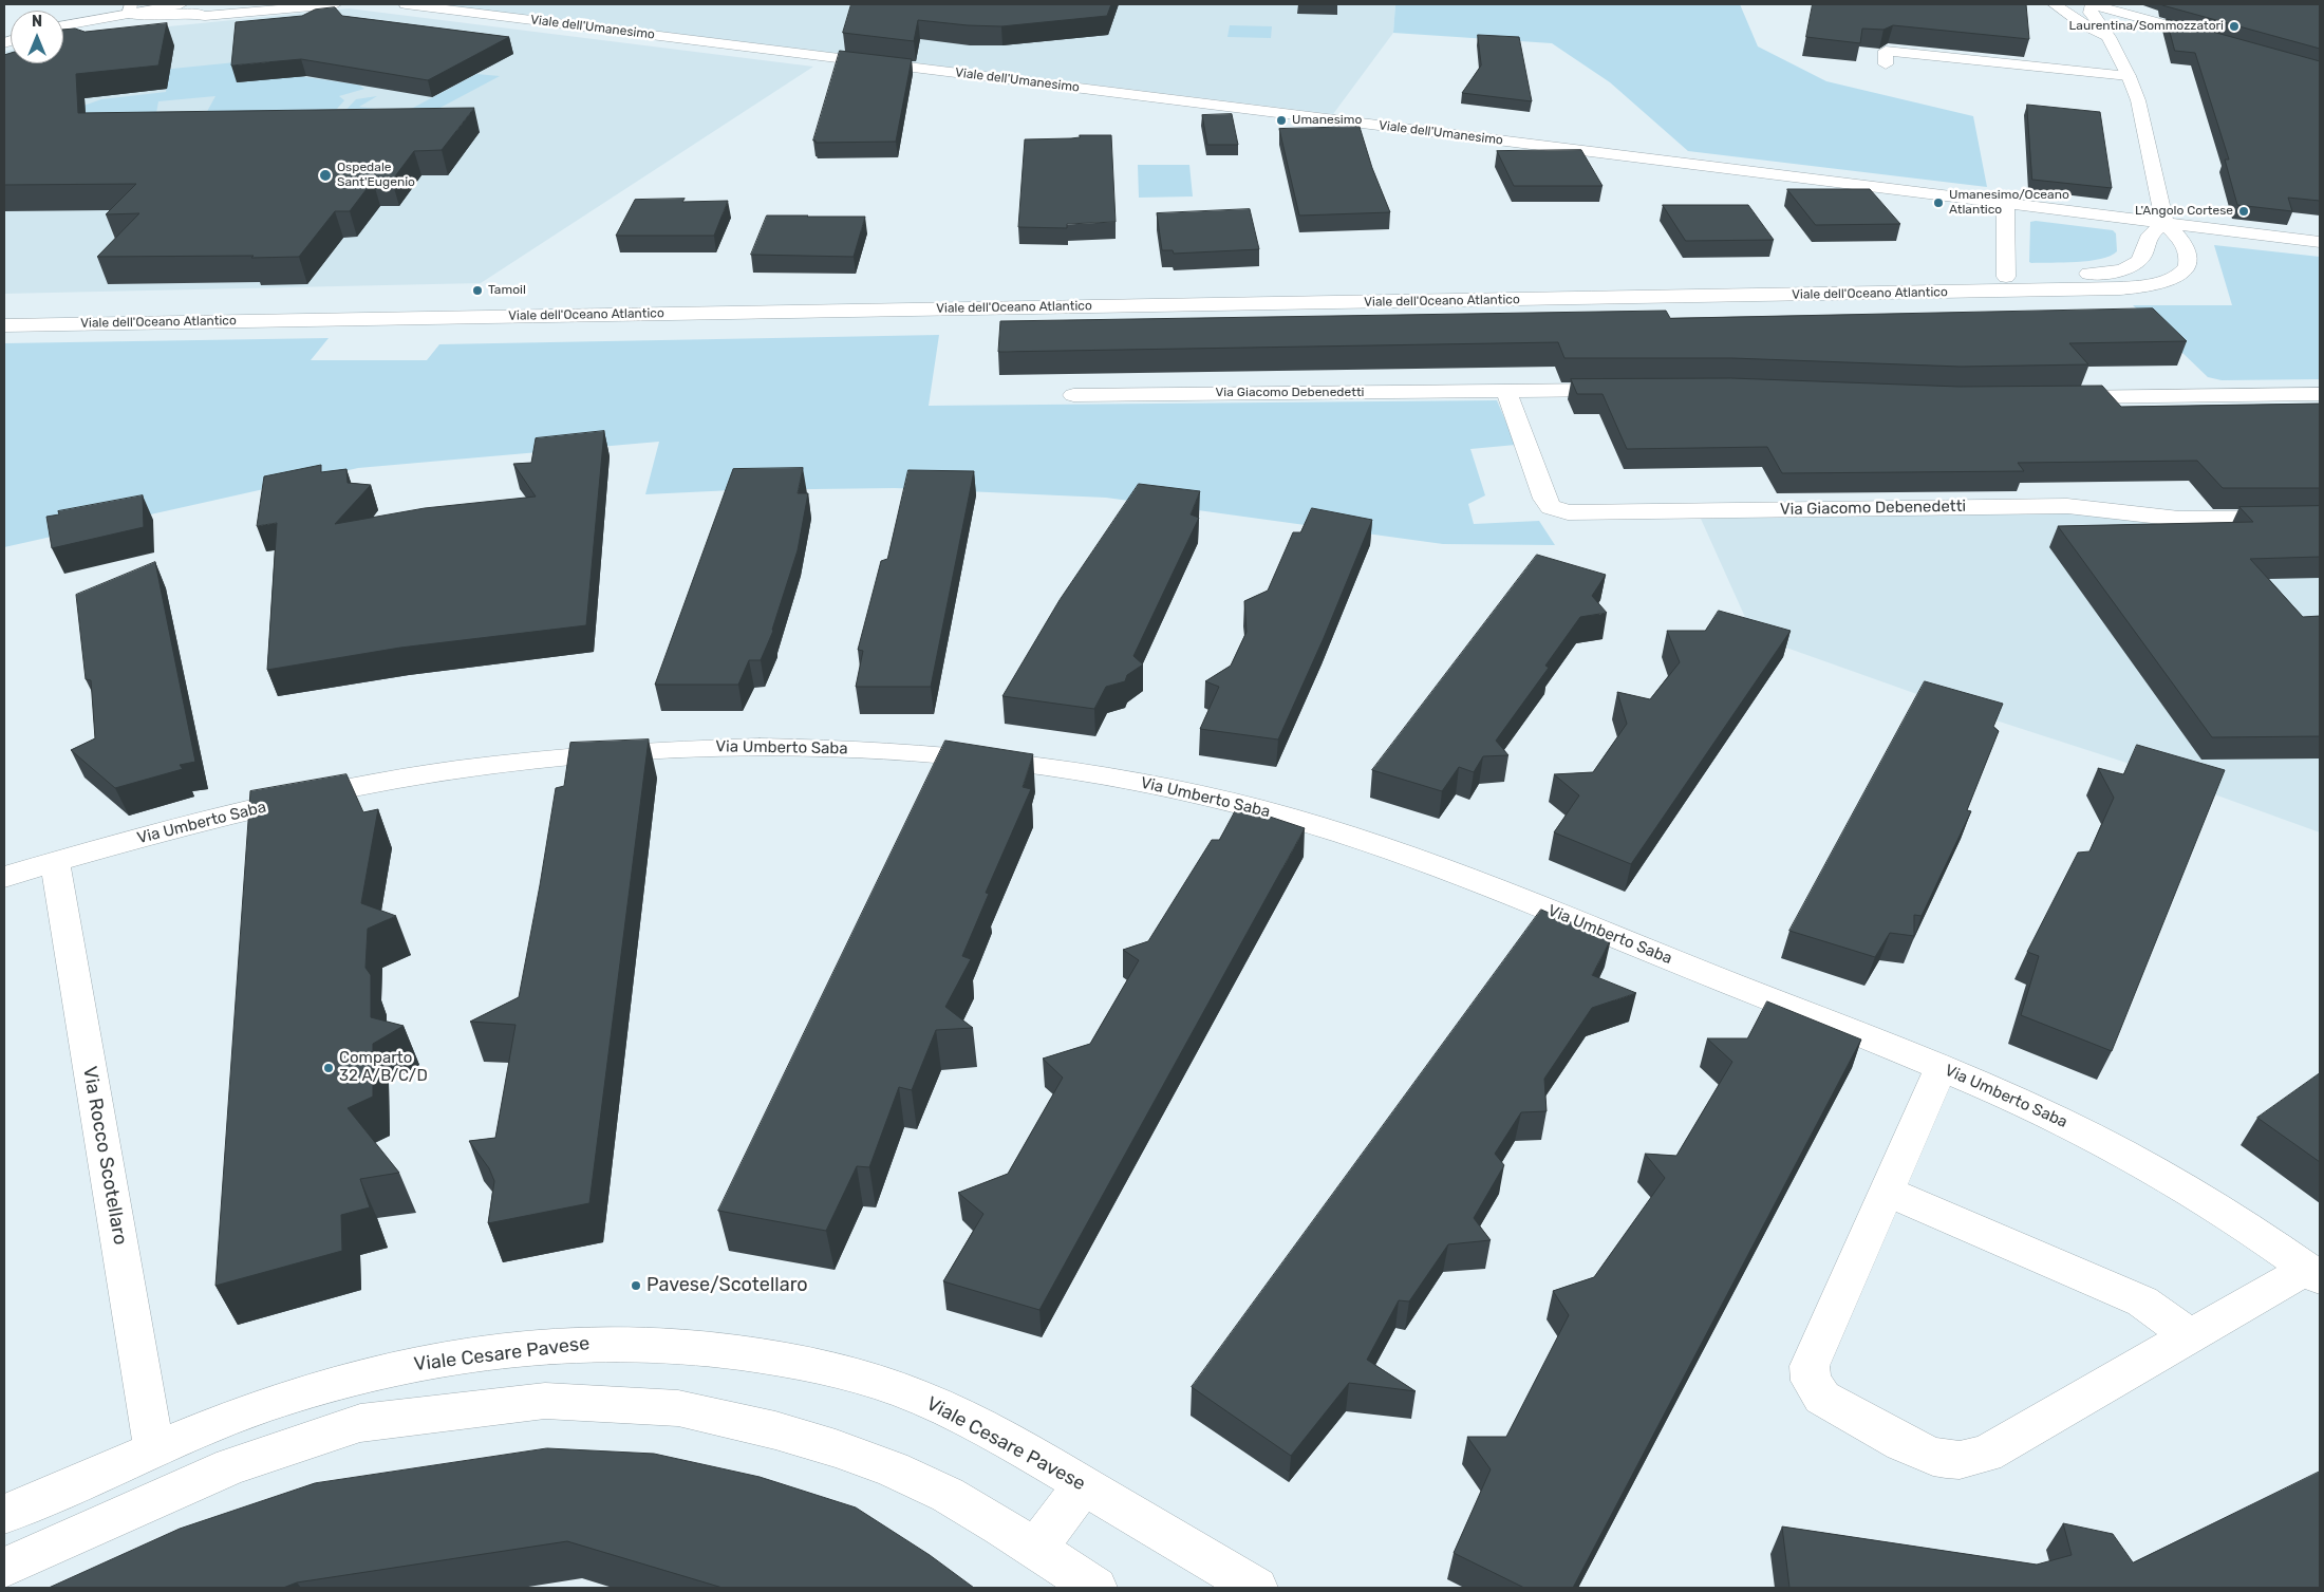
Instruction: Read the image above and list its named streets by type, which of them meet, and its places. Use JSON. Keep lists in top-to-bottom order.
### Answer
{
  "streets": {
    "street": [
      "Viale dell'Umanesimo",
      "Viale dell'Oceano Atlantico",
      "Via Giacomo Debenedetti",
      "Via Umberto Saba",
      "Via Rocco Scotellaro",
      "Viale Cesare Pavese"
    ]
  },
  "crossings": [
    ["Viale dell'Umanesimo", "Viale dell'Oceano Atlantico"],
    ["Via Umberto Saba", "Via Rocco Scotellaro"],
    ["Via Rocco Scotellaro", "Viale Cesare Pavese"]
  ],
  "places": [
    "Laurentina/Sommozzatori",
    "Umanesimo",
    "Ospedale Sant'Eugenio",
    "Umanesimo/Oceano Atlantico",
    "L'Angolo Cortese",
    "Tamoil",
    "Comparto 32 A/B/C/D",
    "Pavese/Scotellaro"
  ],
  "north": "top"
}
